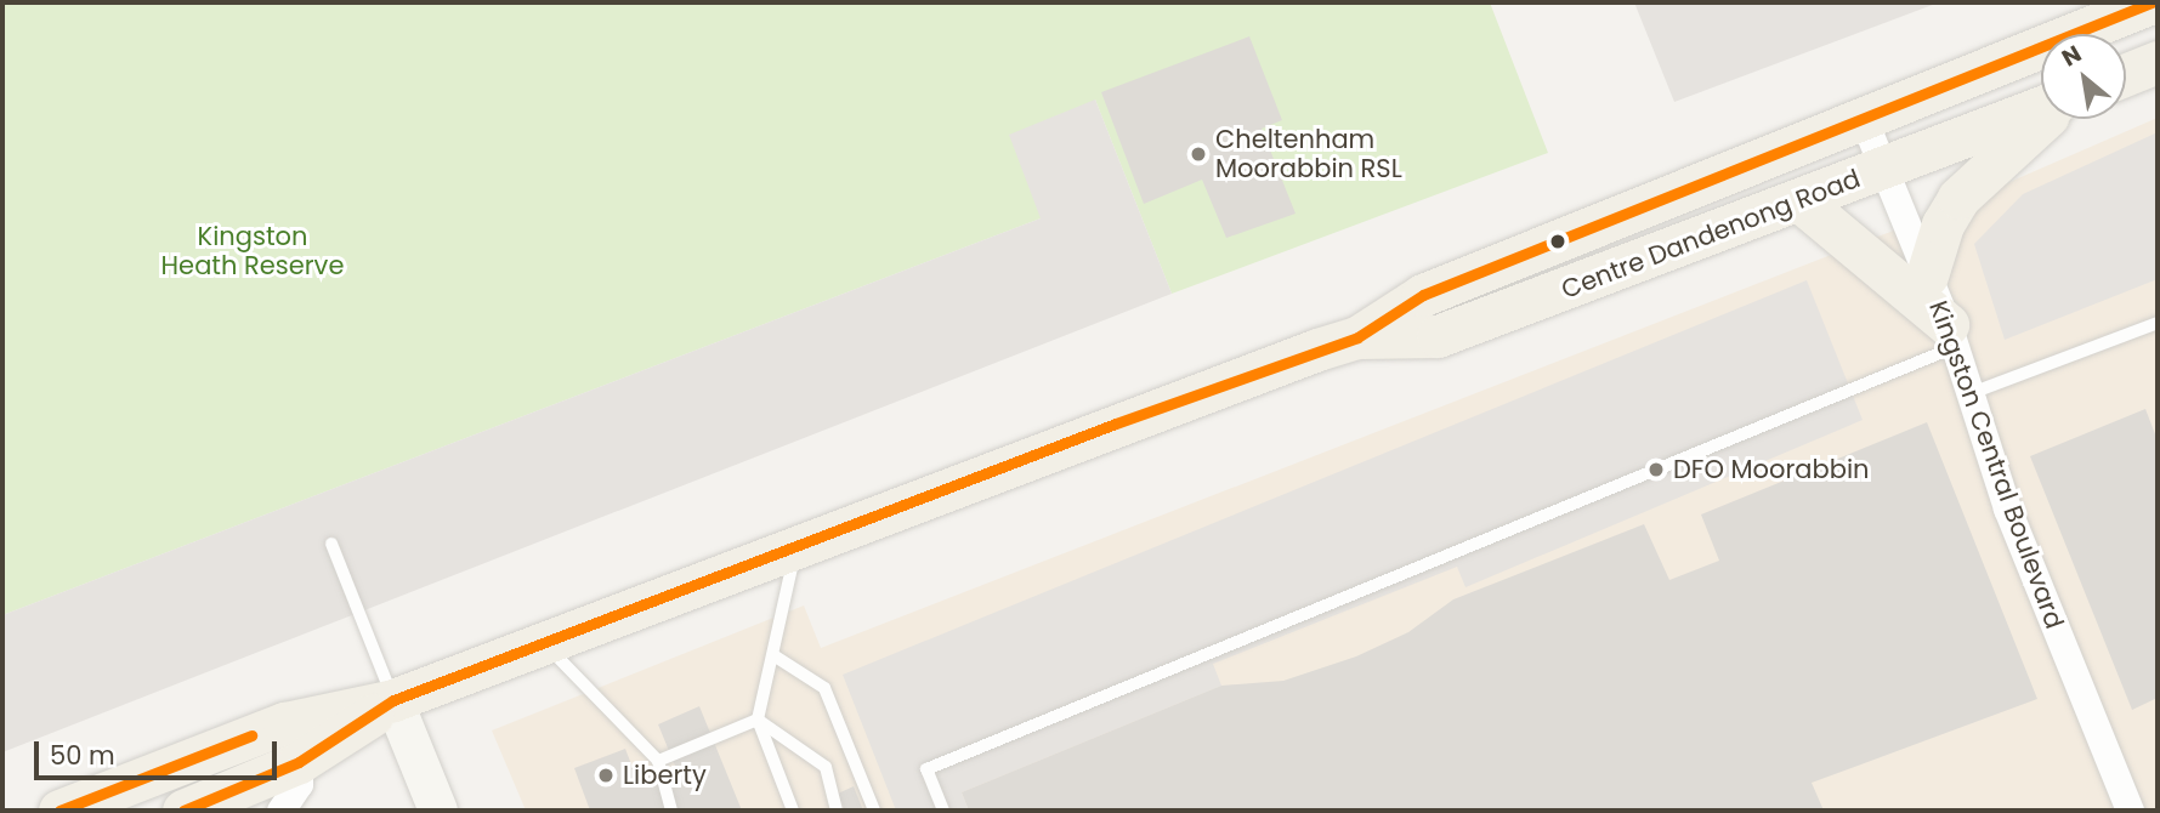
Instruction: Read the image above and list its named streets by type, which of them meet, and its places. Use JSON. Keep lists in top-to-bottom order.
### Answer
{
  "streets": {
    "main road": ["Centre Dandenong Road"],
    "street": ["Kingston Central Boulevard"]
  },
  "crossings": [
    ["Centre Dandenong Road", "Kingston Central Boulevard"]
  ],
  "parks": ["Kingston Heath Reserve"],
  "places": ["Cheltenham Moorabbin RSL", "DFO Moorabbin", "Liberty"],
  "scale_bar": "50 m",
  "north": "top left"
}
